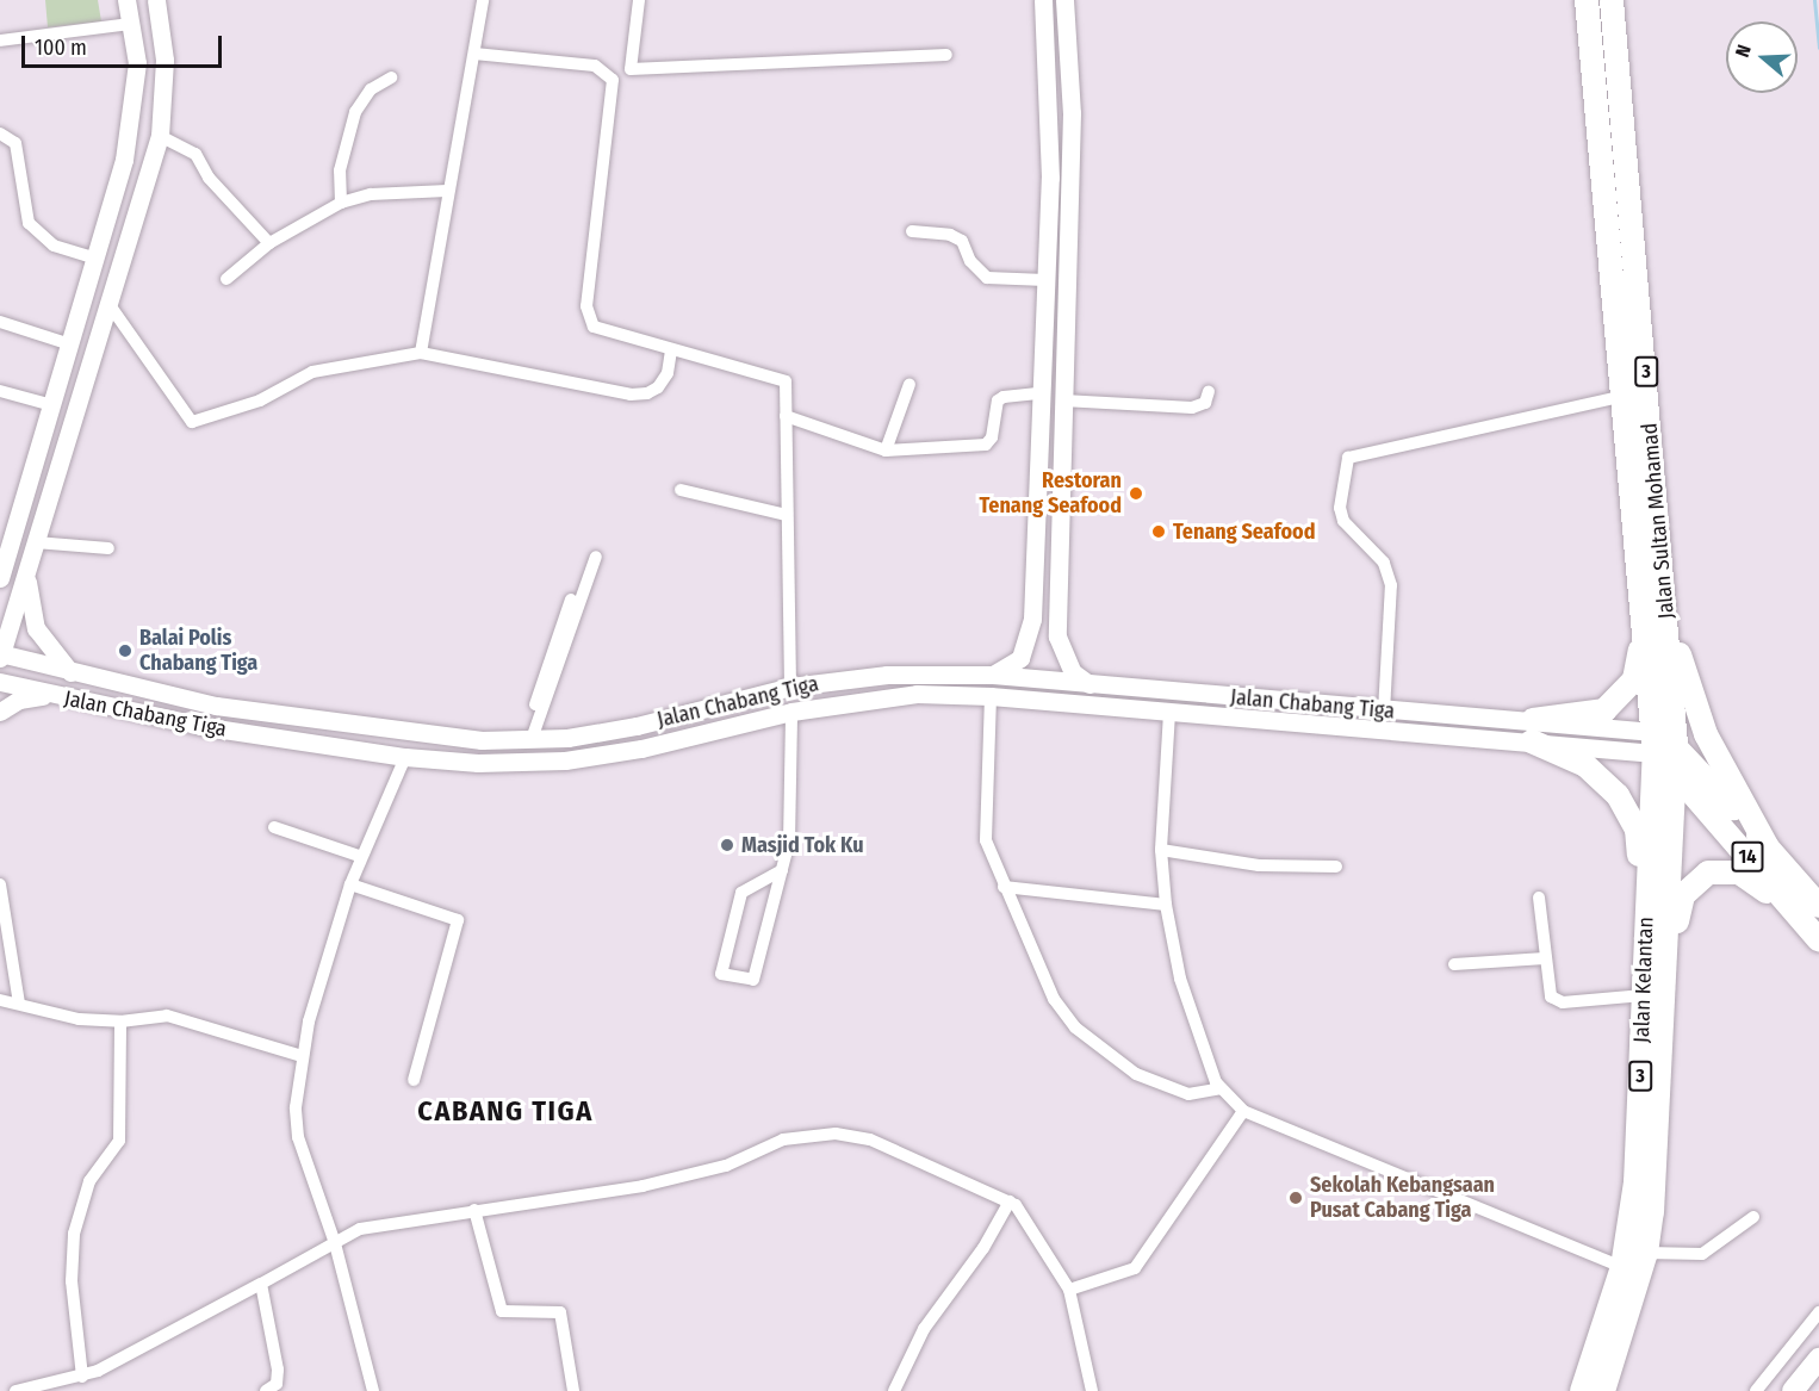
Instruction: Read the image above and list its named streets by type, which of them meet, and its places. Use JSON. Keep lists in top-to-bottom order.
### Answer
{
  "streets": {
    "highway": [
      "3",
      "Jalan Sultan Mohamad",
      "14",
      "Jalan Kelantan"
    ],
    "main road": ["Jalan Chabang Tiga"]
  },
  "crossings": [
    ["Jalan Sultan Mohamad", "Jalan Chabang Tiga"],
    ["Jalan Sultan Mohamad", "14"],
    ["Jalan Sultan Mohamad", "Jalan Kelantan"],
    ["Jalan Chabang Tiga", "14"],
    ["Jalan Chabang Tiga", "Jalan Kelantan"],
    ["14", "Jalan Kelantan"]
  ],
  "districts": ["CABANG TIGA"],
  "places": [
    "Restoran Tenang Seafood",
    "Tenang Seafood",
    "Balai Polis Chabang Tiga",
    "Masjid Tok Ku",
    "Sekolah Kebangsaan Pusat Cabang Tiga"
  ],
  "scale_bar": "100 m",
  "north": "left"
}
